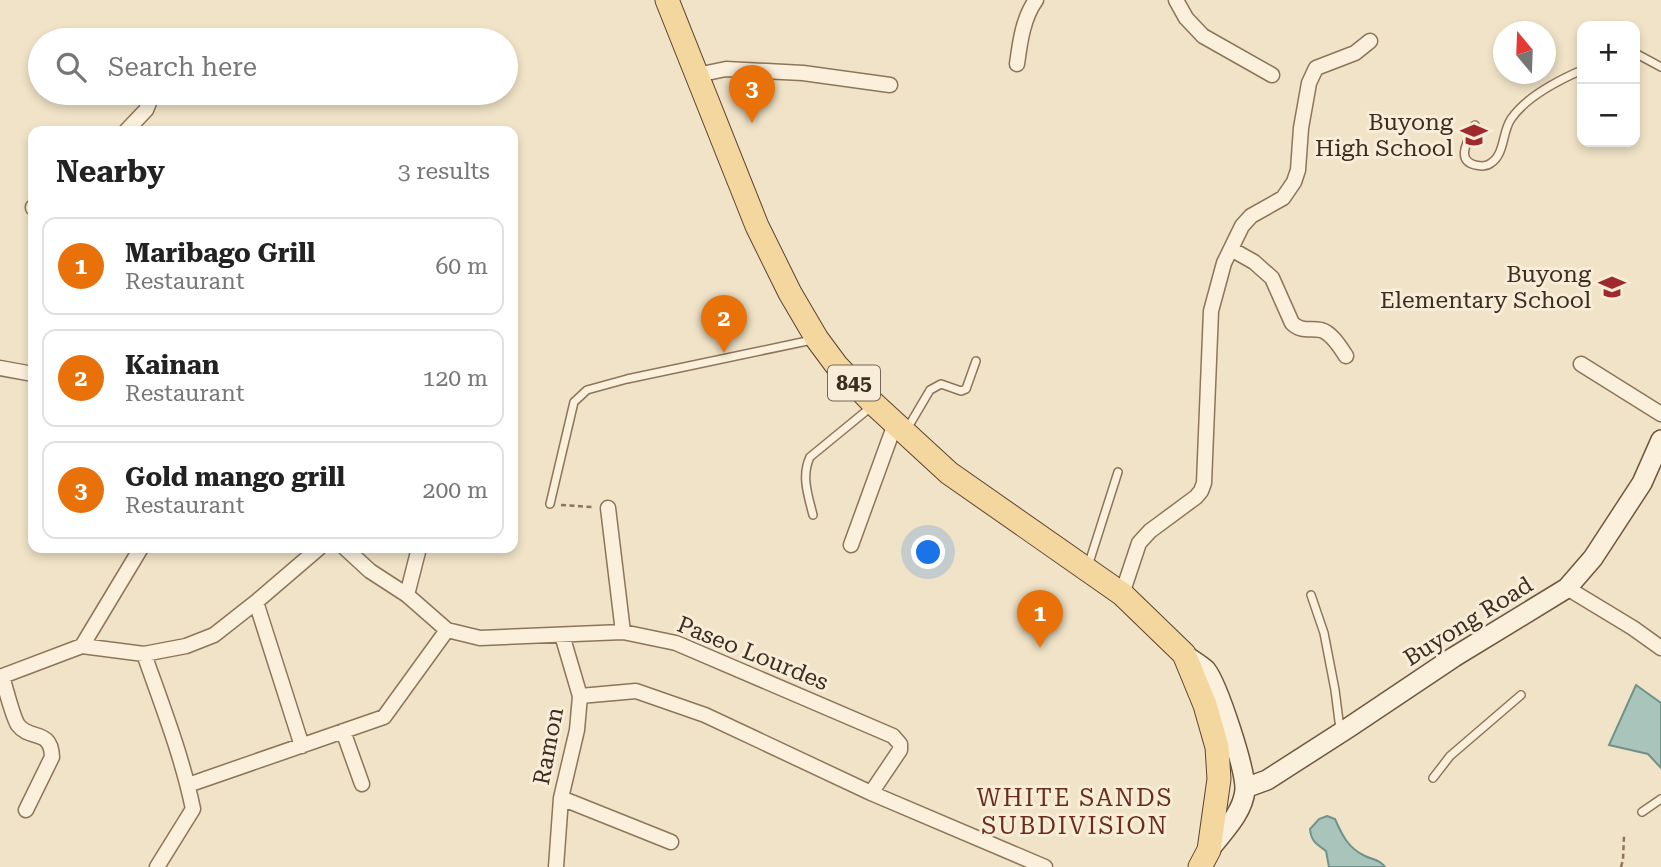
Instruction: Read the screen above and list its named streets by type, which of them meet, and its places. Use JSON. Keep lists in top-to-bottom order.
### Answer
{
  "streets": {
    "main road": ["845"],
    "street": ["Buyong Road", "Paseo Lourdes", "Ramon"]
  },
  "crossings": [
    ["Paseo Lourdes", "Ramon"]
  ],
  "districts": ["WHITE SANDS SUBDIVISION"],
  "places": {
    "school or university": ["Buyong High School", "Buyong Elementary School"]
  },
  "north": "top",
  "page": {
    "map_buttons": ["+", "−"],
    "search": "Search here",
    "pins": ["3", "2", "1"],
    "heading": ["Nearby", "3 results"],
    "list": [
      {
        "mark": "1",
        "name": "Maribago Grill",
        "note": "Restaurant",
        "value": "60 m"
      },
      {
        "mark": "2",
        "name": "Kainan",
        "note": "Restaurant",
        "value": "120 m"
      },
      {
        "mark": "3",
        "name": "Gold mango grill",
        "note": "Restaurant",
        "value": "200 m"
      }
    ]
  }
}
